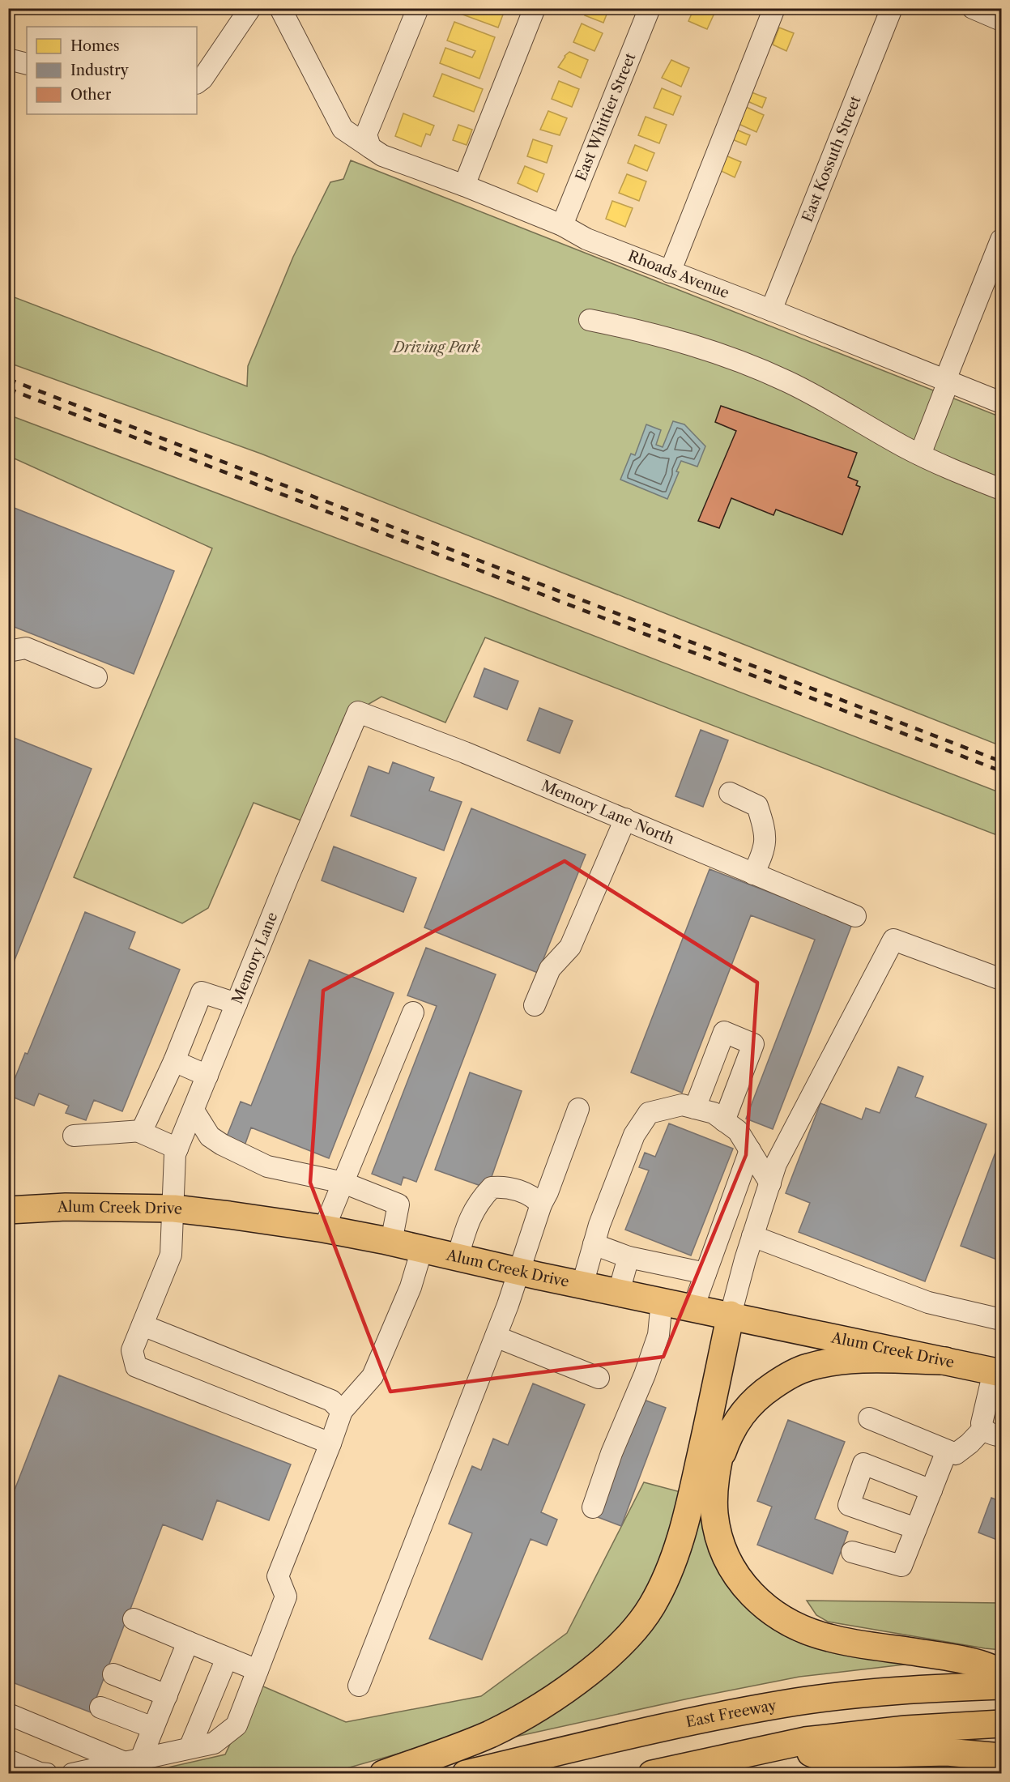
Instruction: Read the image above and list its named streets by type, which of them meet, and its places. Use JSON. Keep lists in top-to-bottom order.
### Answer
{
  "streets": {
    "main road": ["Alum Creek Drive", "East Freeway"],
    "street": [
      "East Whittier Street",
      "East Kossuth Street",
      "Rhoads Avenue",
      "Memory Lane North",
      "Memory Lane"
    ]
  },
  "crossings": [
    ["East Whittier Street", "Rhoads Avenue"],
    ["East Kossuth Street", "Rhoads Avenue"],
    ["Memory Lane North", "Memory Lane"],
    ["Memory Lane", "Alum Creek Drive"]
  ],
  "parks": ["Driving Park"],
  "legend": ["Homes", "Industry", "Other"]
}
